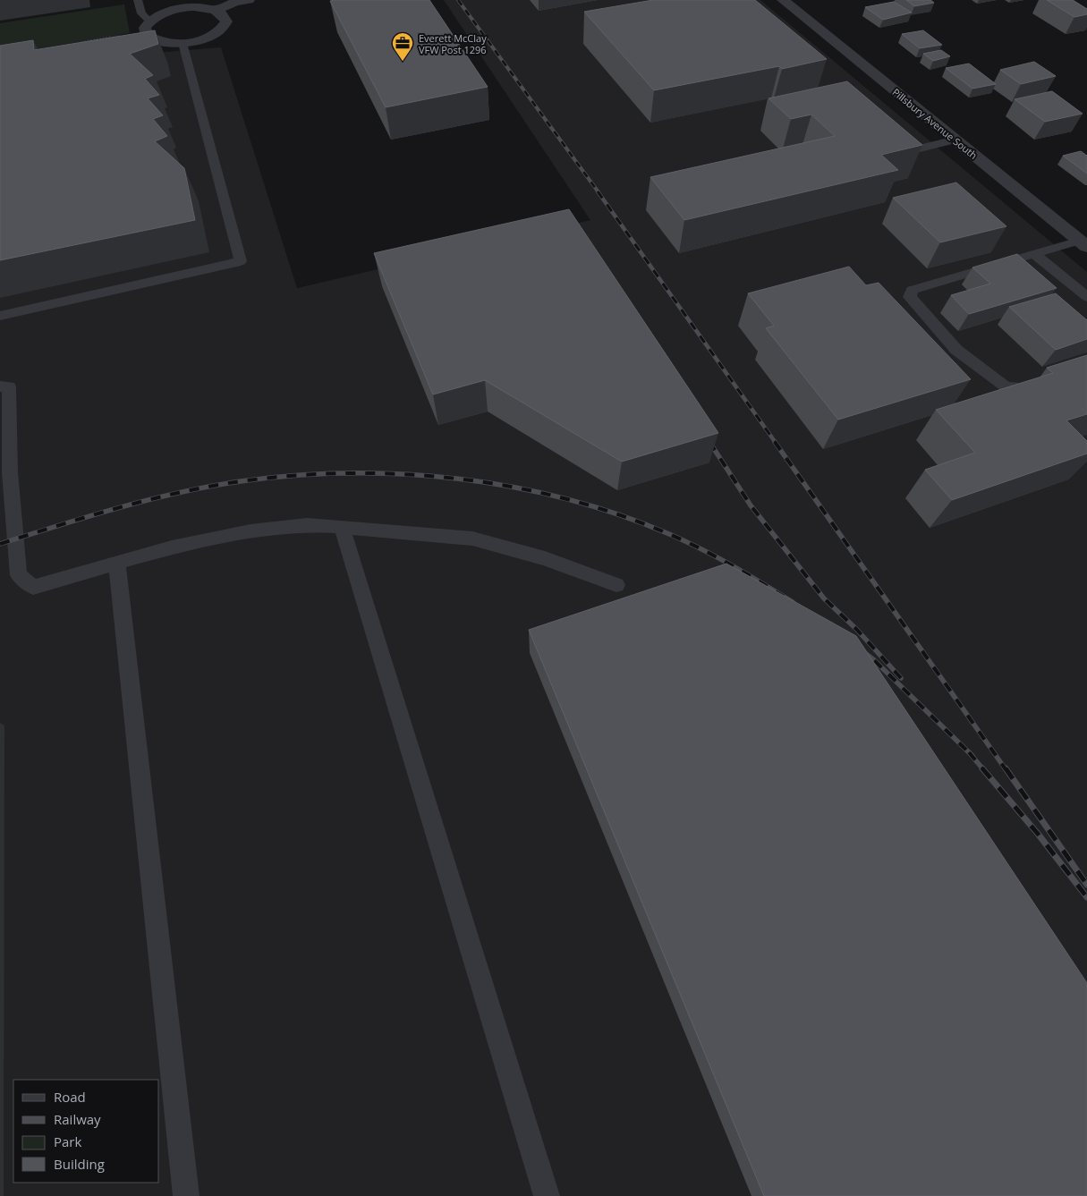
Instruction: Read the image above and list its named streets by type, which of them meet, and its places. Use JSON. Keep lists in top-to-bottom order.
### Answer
{
  "streets": {
    "street": ["Pillsbury Avenue South"]
  },
  "places": {
    "office": ["Everett McClay VFW Post 1296"]
  },
  "legend": [
    "Road",
    "Railway",
    "Park",
    "Building"
  ]
}
